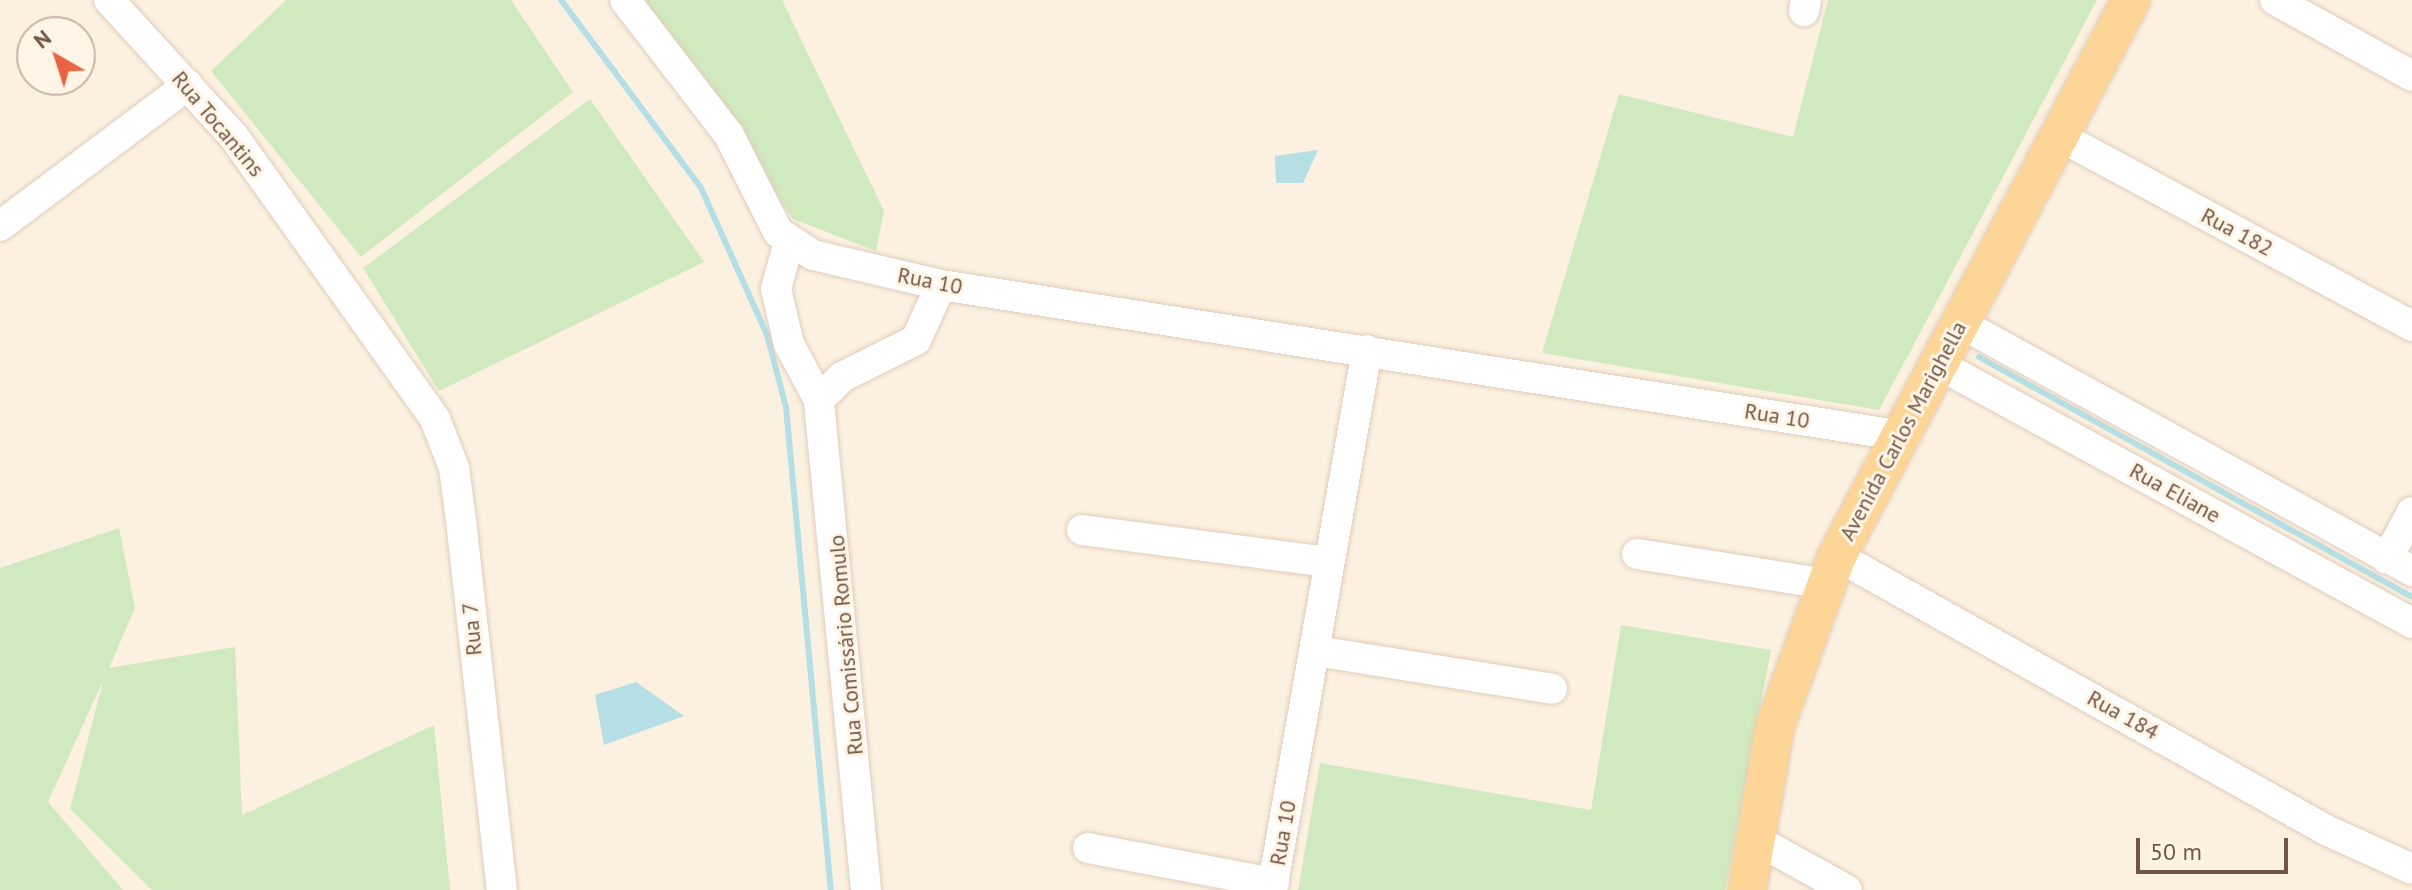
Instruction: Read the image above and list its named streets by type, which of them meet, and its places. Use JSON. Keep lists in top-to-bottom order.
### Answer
{
  "streets": {
    "main road": ["Avenida Carlos Marighella"],
    "street": [
      "Rua Tocantins",
      "Rua 182",
      "Rua 10",
      "Rua Eliane",
      "Rua 7",
      "Rua Comissário Romulo",
      "Rua 184"
    ]
  },
  "crossings": [
    ["Rua Tocantins", "Rua 7"],
    ["Rua 182", "Avenida Carlos Marighella"],
    ["Rua 10", "Avenida Carlos Marighella"],
    ["Rua 10", "Rua Comissário Romulo"],
    ["Avenida Carlos Marighella", "Rua Eliane"],
    ["Avenida Carlos Marighella", "Rua 184"]
  ],
  "scale_bar": "50 m",
  "north": "top left"
}
